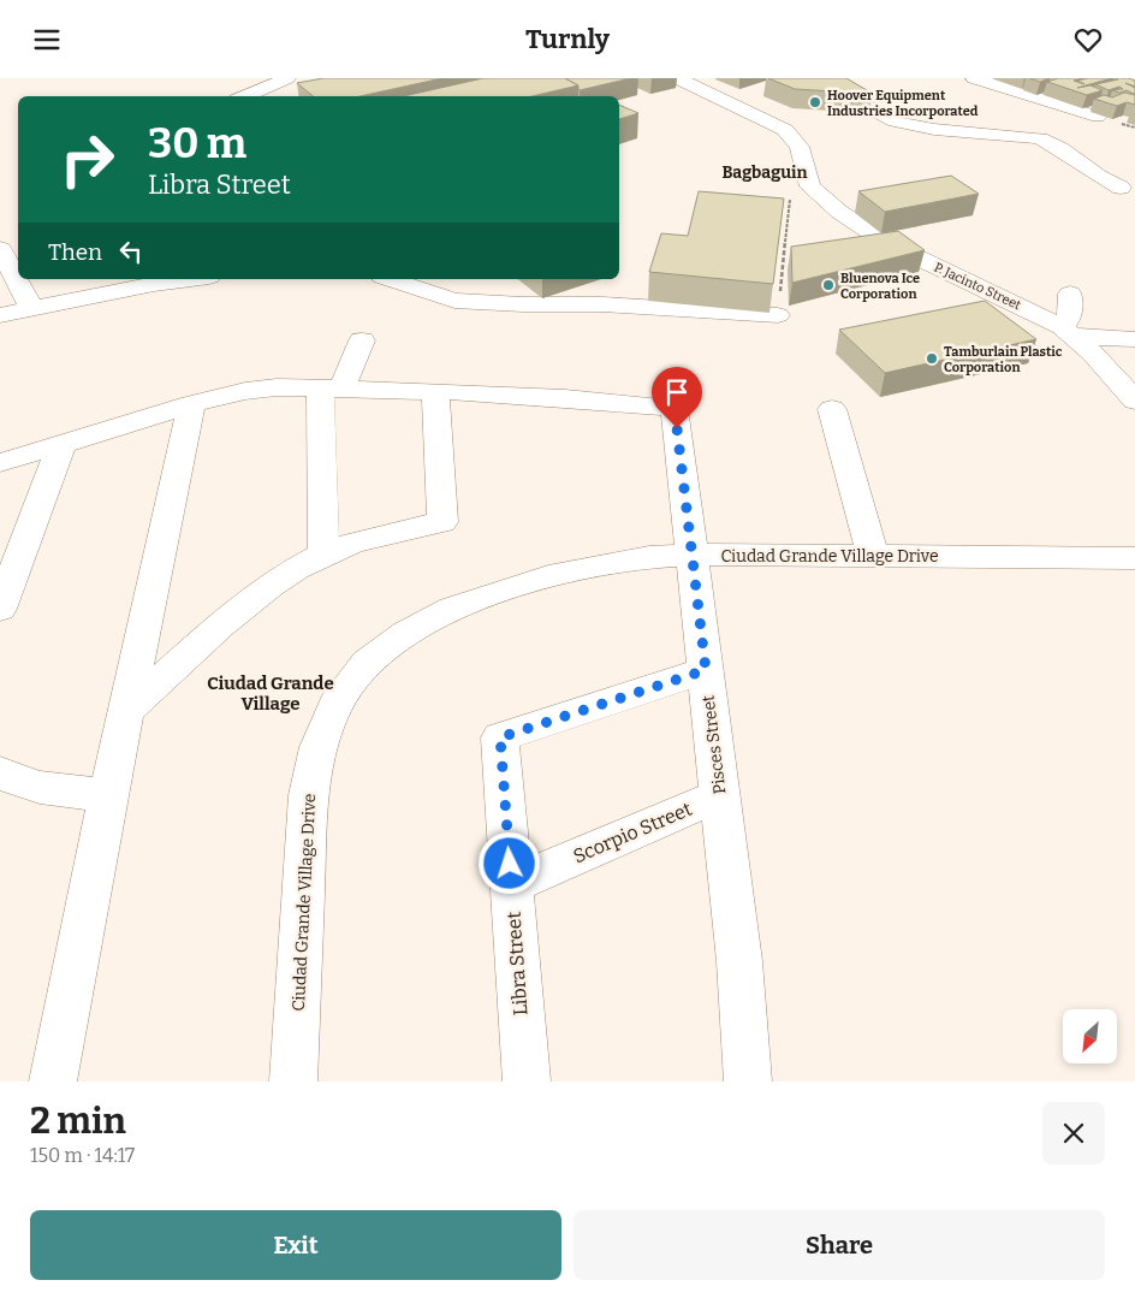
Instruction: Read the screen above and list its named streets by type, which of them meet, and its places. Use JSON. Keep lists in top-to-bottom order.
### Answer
{
  "streets": {
    "street": [
      "P. Jacinto Street",
      "Ciudad Grande Village Drive",
      "Pisces Street",
      "Scorpio Street",
      "Libra Street"
    ]
  },
  "crossings": [
    ["Ciudad Grande Village Drive", "Pisces Street"],
    ["Pisces Street", "Scorpio Street"],
    ["Pisces Street", "Libra Street"],
    ["Scorpio Street", "Libra Street"]
  ],
  "districts": ["Bagbaguin", "Ciudad Grande Village"],
  "places": ["Hoover Equipment Industries Incorporated", "Bluenova Ice Corporation", "Tamburlain Plastic Corporation"],
  "north": "bottom left",
  "page": {
    "header": "Turnly",
    "turn": ["30 m", "Libra Street"],
    "then": "Then",
    "heading": ["2 min", "150 m · 14:17"],
    "buttons": ["Exit", "Share"]
  }
}
